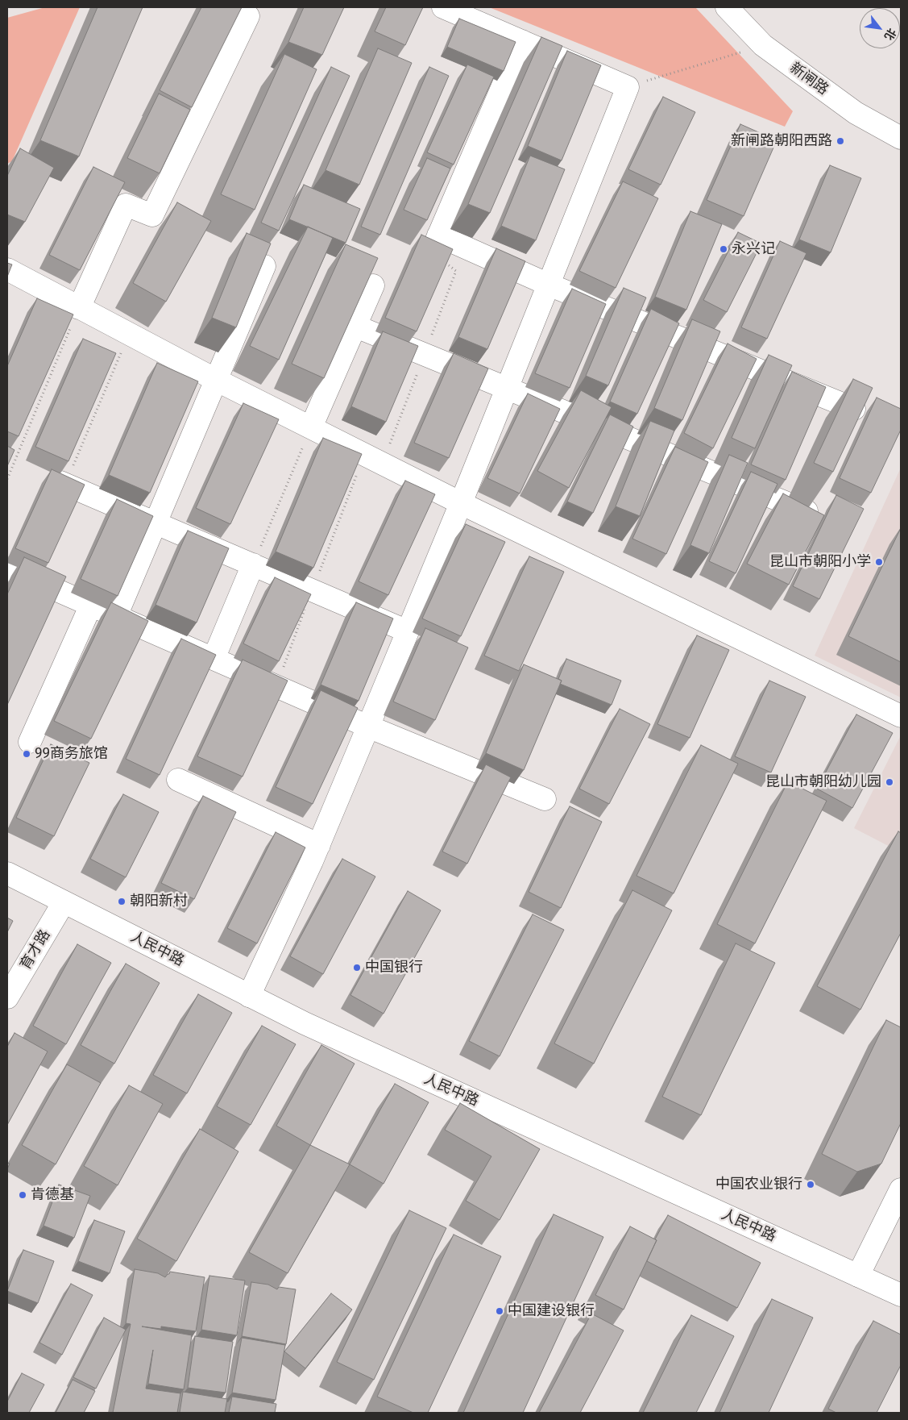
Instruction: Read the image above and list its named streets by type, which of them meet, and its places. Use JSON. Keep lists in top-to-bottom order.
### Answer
{
  "streets": {
    "street": ["新闸路", "人民中路", "育才路"]
  },
  "crossings": [
    ["人民中路", "育才路"]
  ],
  "places": [
    "新闸路朝阳西路",
    "永兴记",
    "昆山市朝阳小学",
    "99商务旅馆",
    "昆山市朝阳幼儿园",
    "朝阳新村",
    "中国银行",
    "中国农业银行",
    "肯德基",
    "中国建设银行"
  ],
  "north": "bottom right"
}
